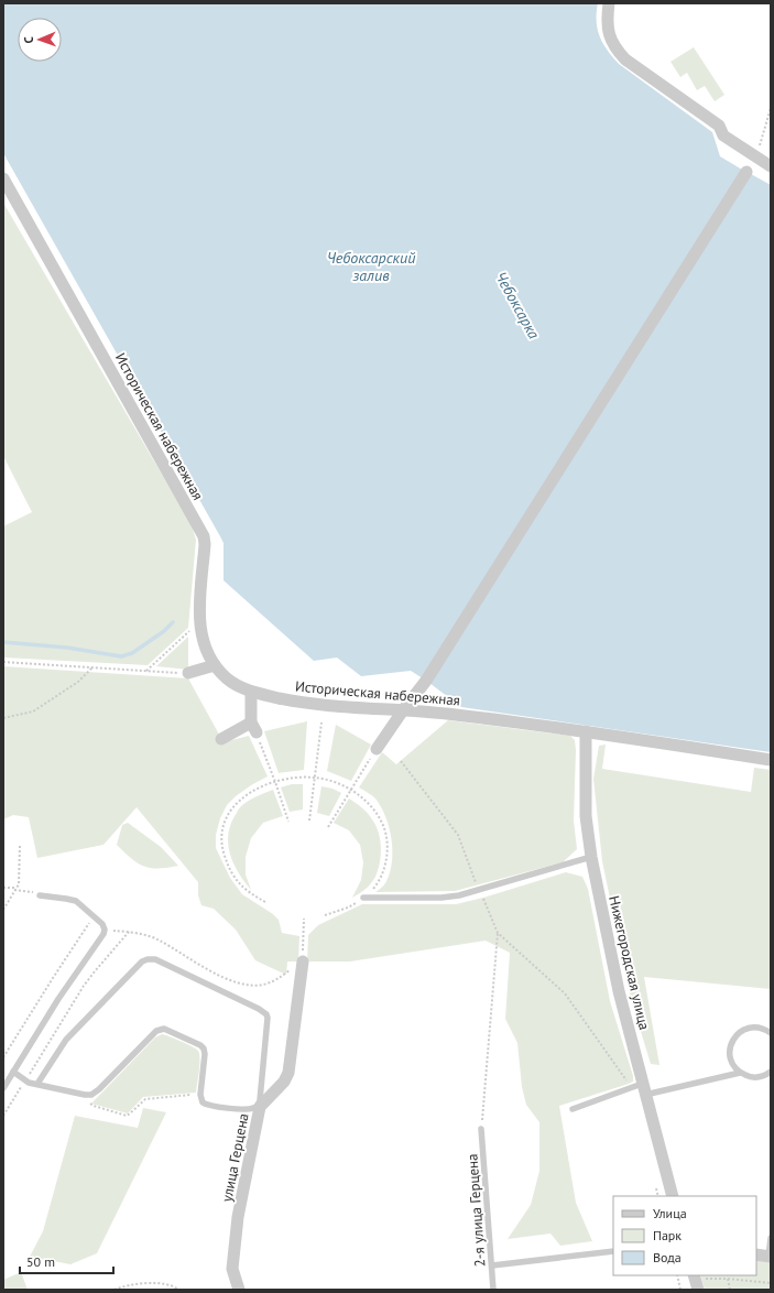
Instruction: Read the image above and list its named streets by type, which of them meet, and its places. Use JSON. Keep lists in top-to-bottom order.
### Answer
{
  "streets": {
    "street": ["Историческая набережная", "Нижегородская улица", "улица Герцена"],
    "lane": ["2-я улица Герцена"]
  },
  "crossings": [
    ["Историческая набережная", "Нижегородская улица"]
  ],
  "water": ["Чебоксарский залив", "Чебоксарка"],
  "legend": ["Улица", "Парк", "Вода"],
  "scale_bar": "50 m",
  "north": "left"
}
